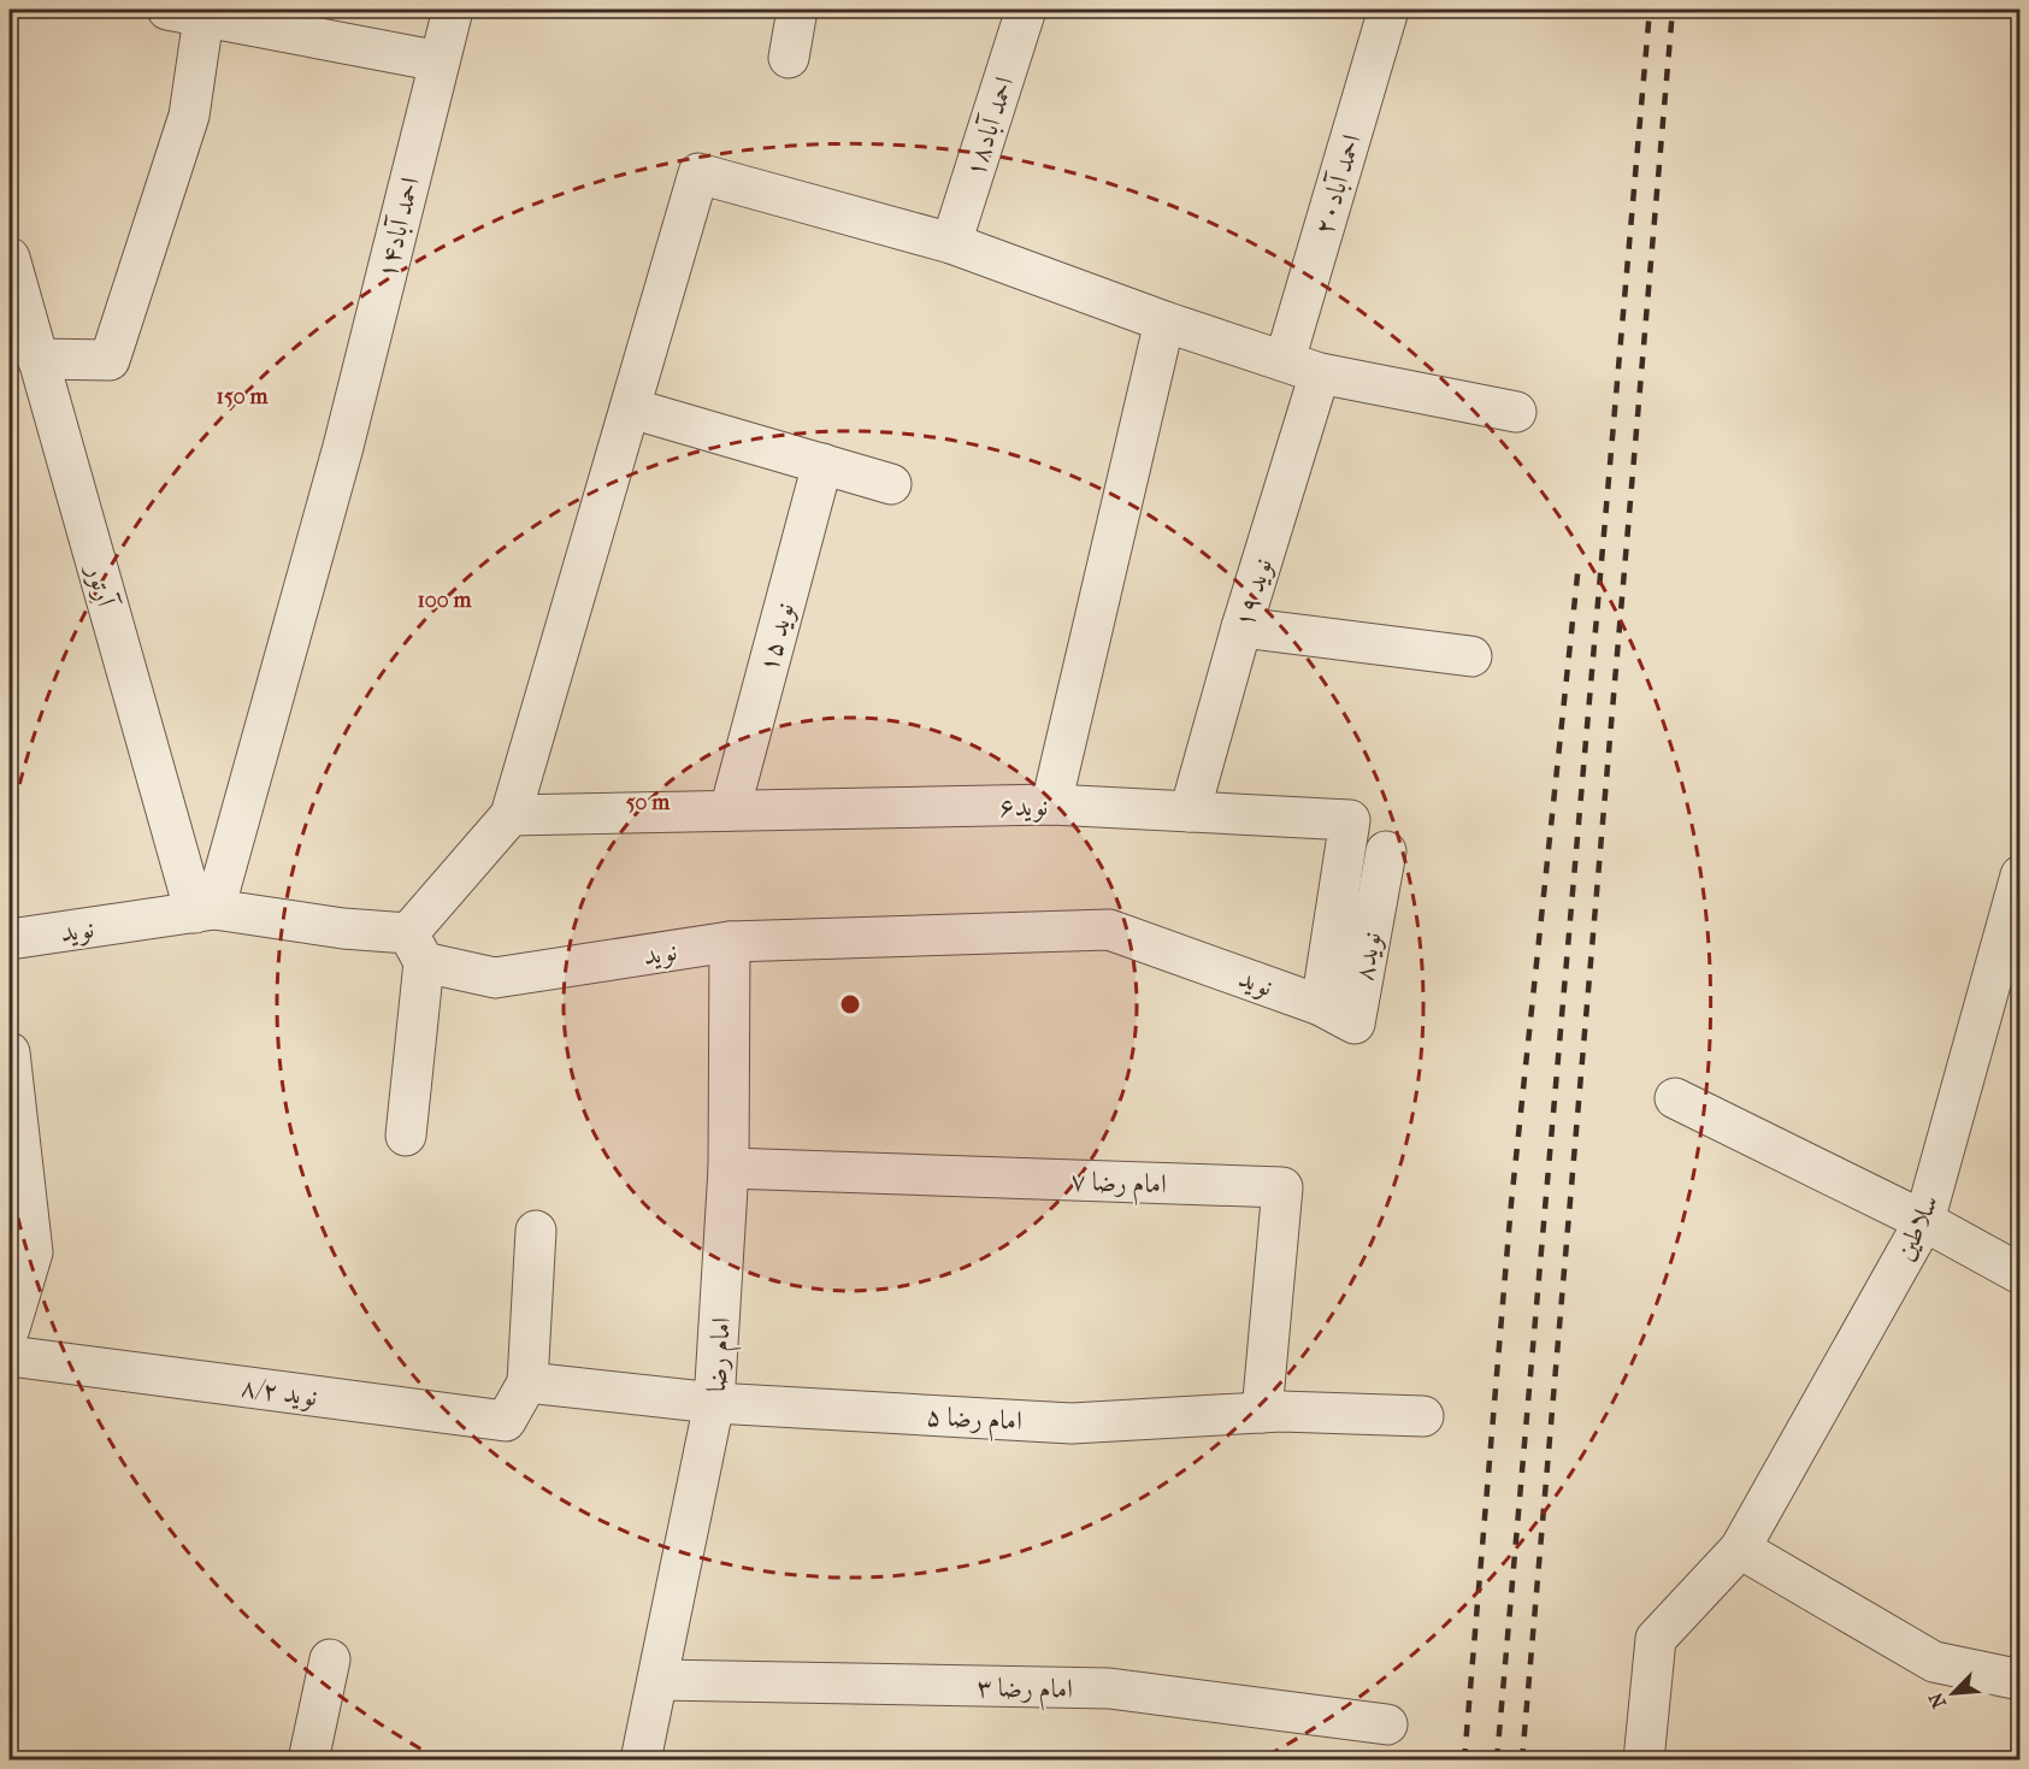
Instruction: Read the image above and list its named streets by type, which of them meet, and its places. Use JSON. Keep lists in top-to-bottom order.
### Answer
{
  "streets": {
    "street": [
      "احمد آباد۱۸",
      "احمد آباد۲۰",
      "احمد آباد۱۴",
      "آرتور",
      "نوید ۱۹",
      "نوید ۱۵",
      "نوید۶",
      "نوید",
      "نوید۸",
      "امام رضا ۷",
      "سلاطین",
      "امام رضا",
      "نوید ۸/۲",
      "امام رضا ۵",
      "امام رضا ۳"
    ]
  },
  "crossings": [
    ["احمد آباد۲۰", "نوید ۱۹"],
    ["احمد آباد۱۴", "آرتور"],
    ["احمد آباد۱۴", "نوید"],
    ["آرتور", "نوید"],
    ["نوید ۱۹", "نوید۶"],
    ["نوید ۱۵", "نوید۶"],
    ["نوید۶", "نوید"],
    ["نوید۶", "نوید۸"],
    ["نوید", "نوید۸"],
    ["نوید", "امام رضا"],
    ["امام رضا ۷", "امام رضا"],
    ["امام رضا ۷", "امام رضا ۵"],
    ["امام رضا", "امام رضا ۵"],
    ["امام رضا", "امام رضا ۳"],
    ["نوید ۸/۲", "امام رضا ۵"]
  ],
  "north": "bottom left",
  "rings": ["150 m", "100 m", "50 m"]
}
